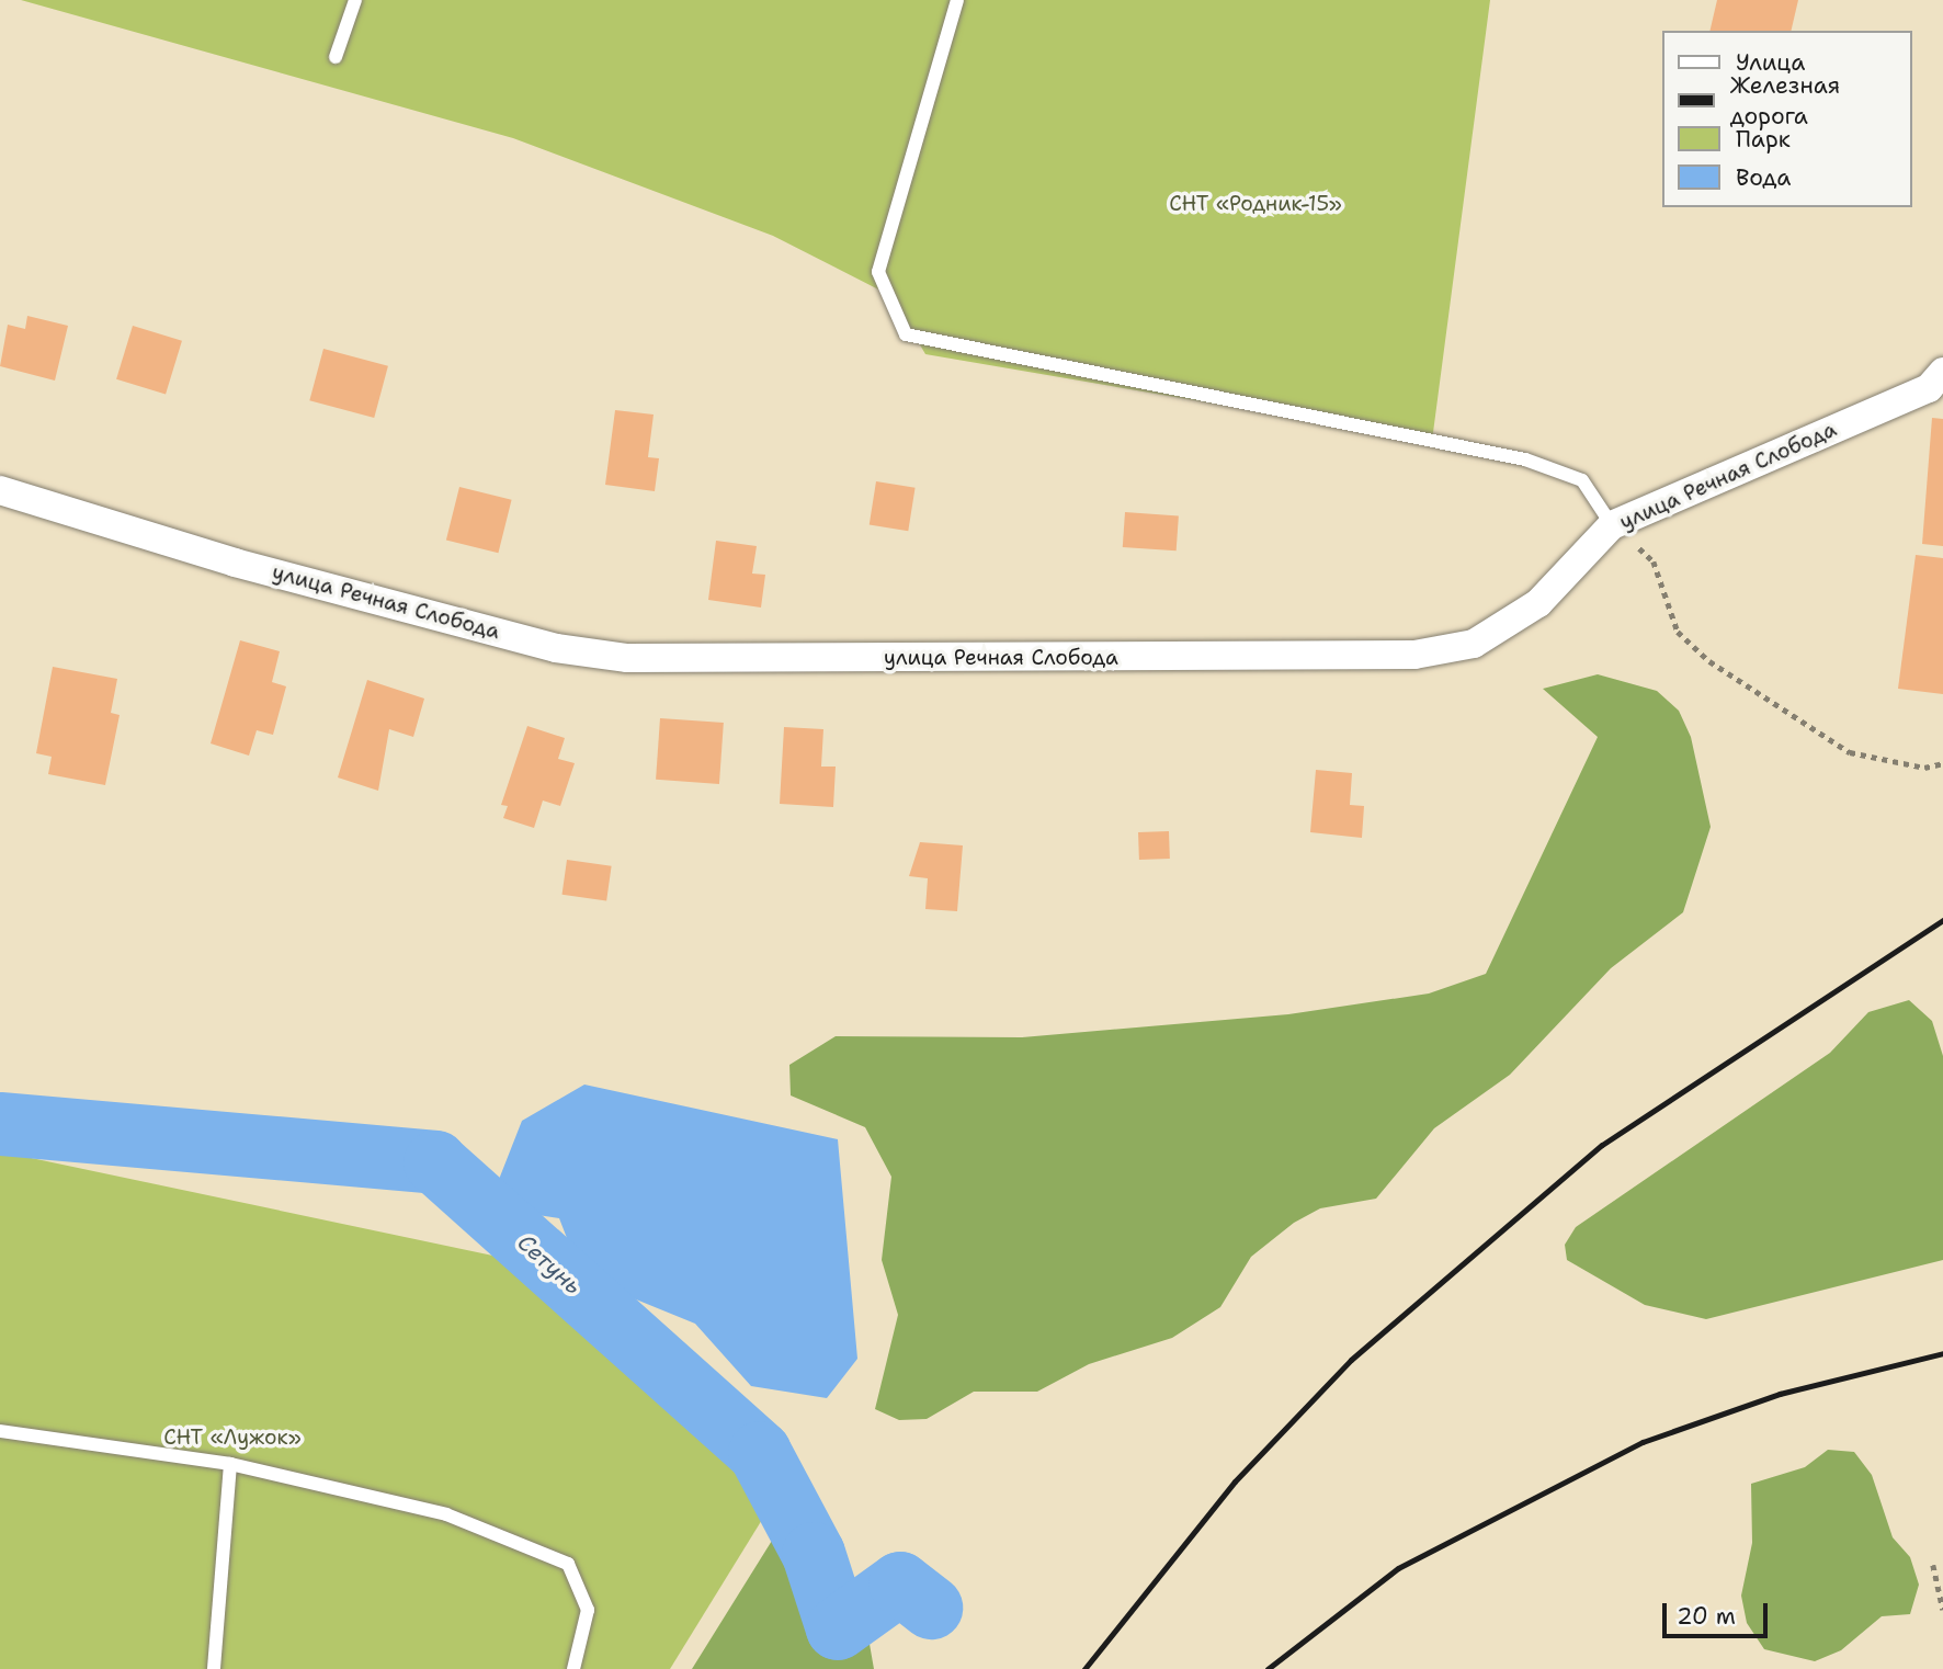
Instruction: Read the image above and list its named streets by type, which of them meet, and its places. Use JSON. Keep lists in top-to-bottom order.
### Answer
{
  "streets": {
    "street": ["улица Речная Слобода"]
  },
  "water": ["Сетунь"],
  "parks": ["СНТ «Родник-15»", "СНТ «Лужок»"],
  "legend": [
    "Улица",
    "Железная дорога",
    "Парк",
    "Вода"
  ],
  "scale_bar": "20 m"
}
